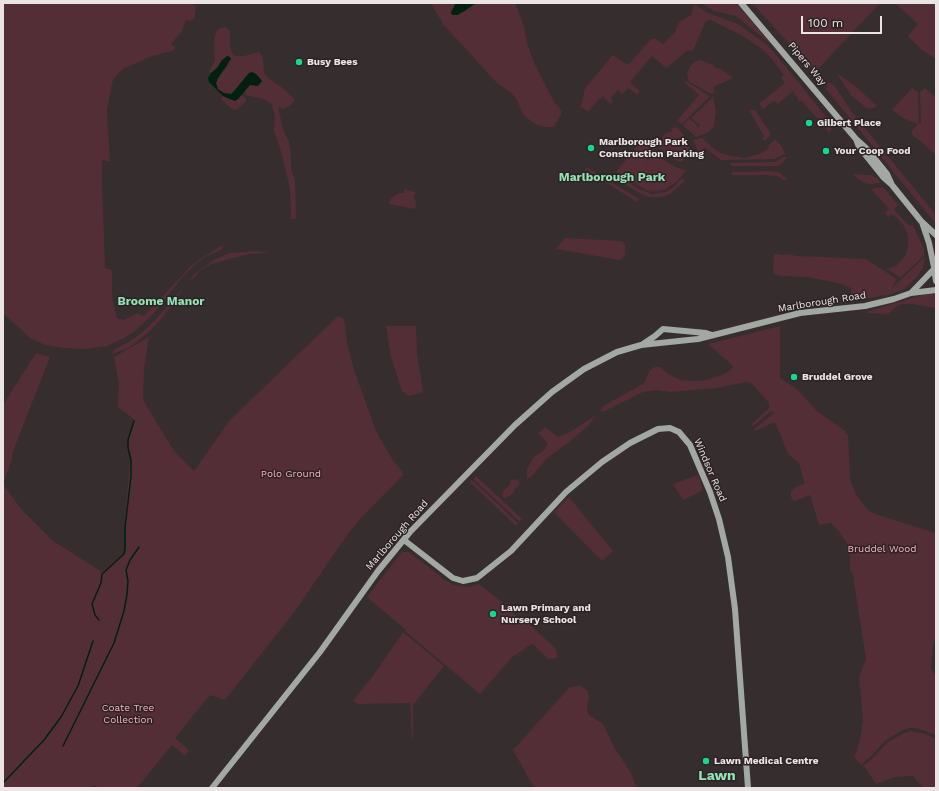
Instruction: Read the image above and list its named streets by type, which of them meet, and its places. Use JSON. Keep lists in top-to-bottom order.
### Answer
{
  "streets": {
    "main road": ["Pipers Way", "Marlborough Road", "Windsor Road"]
  },
  "crossings": [
    ["Pipers Way", "Marlborough Road"],
    ["Marlborough Road", "Windsor Road"]
  ],
  "districts": ["Marlborough Park", "Broome Manor", "Lawn"],
  "parks": ["Polo Ground", "Bruddel Wood", "Coate Tree Collection"],
  "places": [
    "Busy Bees",
    "Gilbert Place",
    "Marlborough Park Construction Parking",
    "Your Coop Food",
    "Bruddel Grove",
    "Lawn Primary and Nursery School",
    "Lawn Medical Centre"
  ],
  "scale_bar": "100 m"
}
